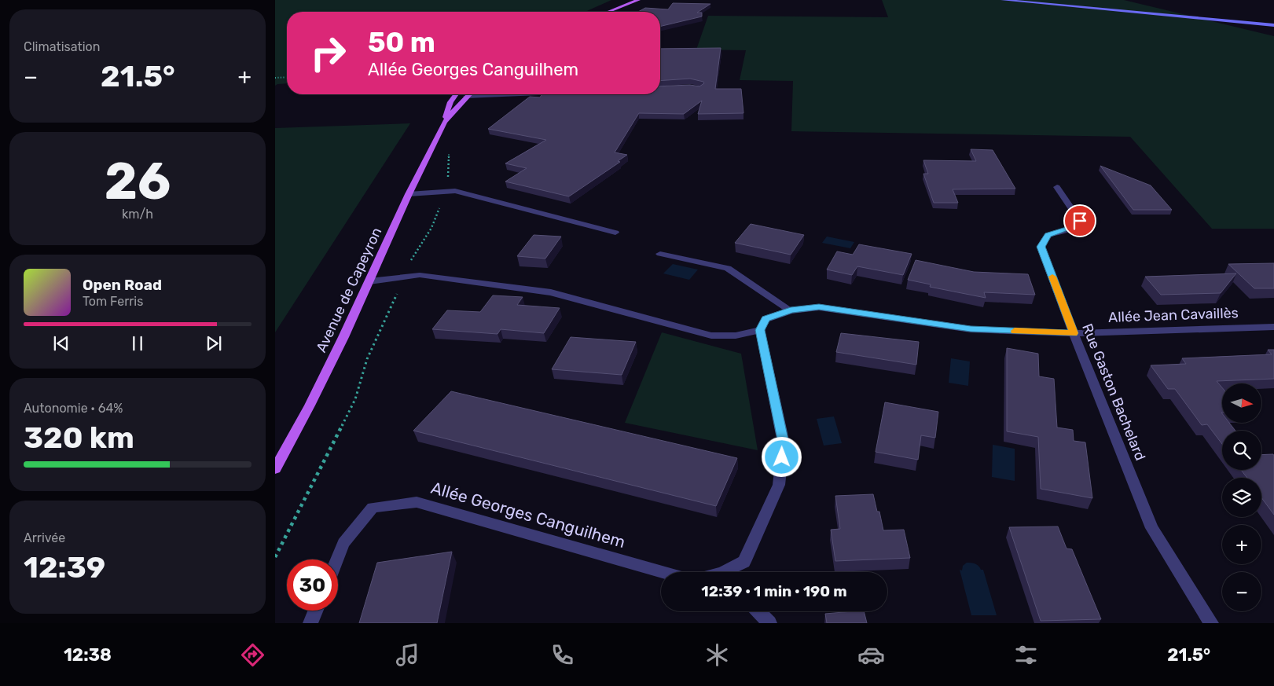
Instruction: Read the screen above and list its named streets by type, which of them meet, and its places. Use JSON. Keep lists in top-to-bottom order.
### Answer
{
  "streets": {
    "main road": ["Avenue de Capeyron"],
    "street": ["Allée Jean Cavaillès", "Rue Gaston Bachelard", "Allée Georges Canguilhem"]
  },
  "crossings": [
    ["Allée Jean Cavaillès", "Rue Gaston Bachelard"]
  ],
  "north": "right",
  "page": {
    "tile": [
      "Climatisation",
      ["26", "km/h"],
      ["Autonomie · 64%", "320 km"],
      ["Arrivée", "12:39"]
    ],
    "turn": ["50 m", "Allée Georges Canguilhem"],
    "heat": ["−", "21.5°", "+"],
    "song": ["Open Road", "Tom Ferris"],
    "map_buttons": ["+", "−"],
    "limit": "30",
    "trip": "12:39 · 1 min · 190 m",
    "tabs": ["12:38", "21.5°"]
  }
}
